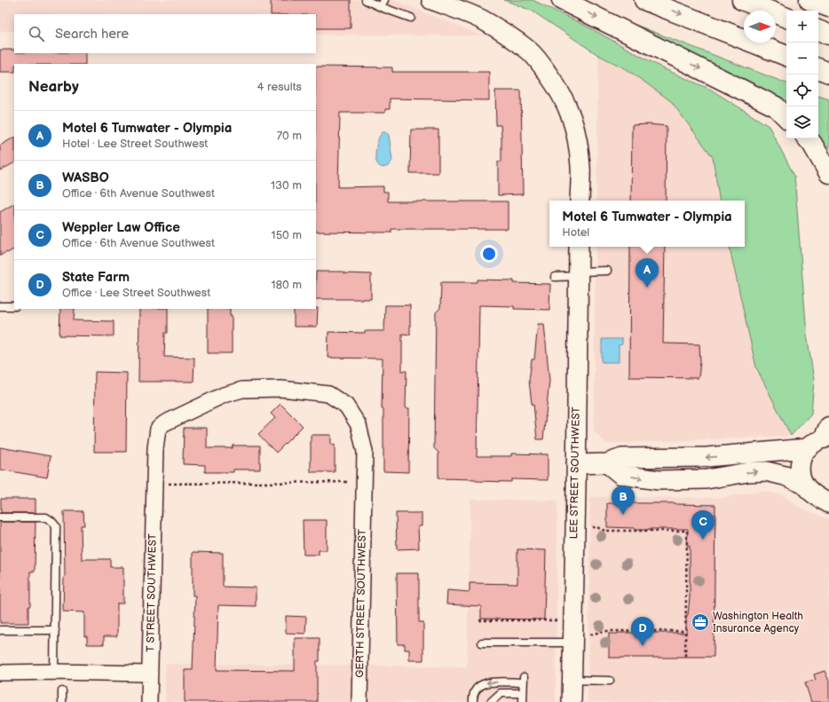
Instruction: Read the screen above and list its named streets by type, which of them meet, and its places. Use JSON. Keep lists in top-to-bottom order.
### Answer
{
  "streets": {
    "street": ["LEE STREET SOUTHWEST", "T STREET SOUTHWEST", "GERTH STREET SOUTHWEST"]
  },
  "crossings": [
    ["T STREET SOUTHWEST", "GERTH STREET SOUTHWEST"]
  ],
  "places": {
    "office": ["Washington Health Insurance Agency"]
  },
  "north": "right",
  "page": {
    "map_buttons": ["+", "−"],
    "search": "Search here",
    "heading": ["Nearby", "4 results"],
    "list": [
      {
        "mark": "A",
        "name": "Motel 6 Tumwater - Olympia",
        "note": "Hotel · Lee Street Southwest",
        "value": "70 m"
      },
      {
        "mark": "B",
        "name": "WASBO",
        "note": "Office · 6th Avenue Southwest",
        "value": "130 m"
      },
      {
        "mark": "C",
        "name": "Weppler Law Office",
        "note": "Office · 6th Avenue Southwest",
        "value": "150 m"
      },
      {
        "mark": "D",
        "name": "State Farm",
        "note": "Office · Lee Street Southwest",
        "value": "180 m"
      }
    ],
    "popup": ["Motel 6 Tumwater - Olympia", "Hotel"],
    "pins": [
      "A",
      "B",
      "C",
      "D"
    ]
  }
}
